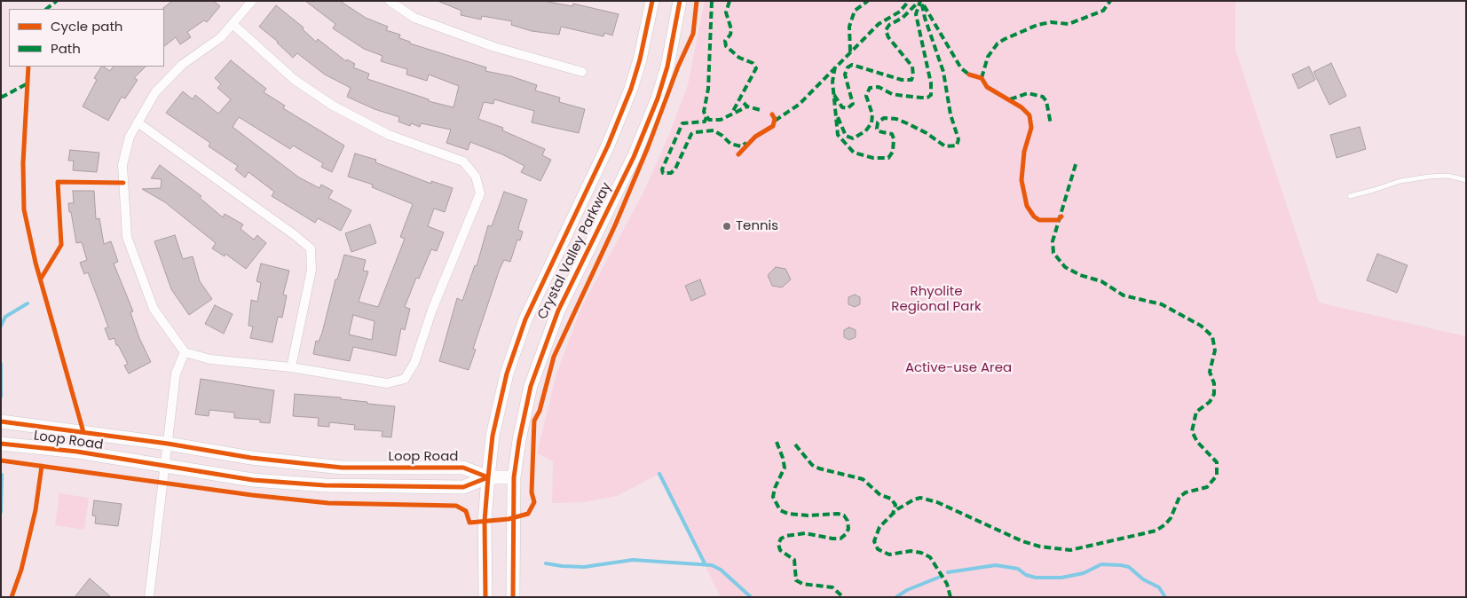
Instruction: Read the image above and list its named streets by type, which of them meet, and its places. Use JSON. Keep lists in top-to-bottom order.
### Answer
{
  "streets": {
    "main road": ["Crystal Valley Parkway", "Loop Road"]
  },
  "crossings": [
    ["Crystal Valley Parkway", "Loop Road"]
  ],
  "parks": ["Rhyolite Regional Park", "Active-use Area"],
  "places": ["Tennis"],
  "legend": ["Cycle path", "Path"]
}
